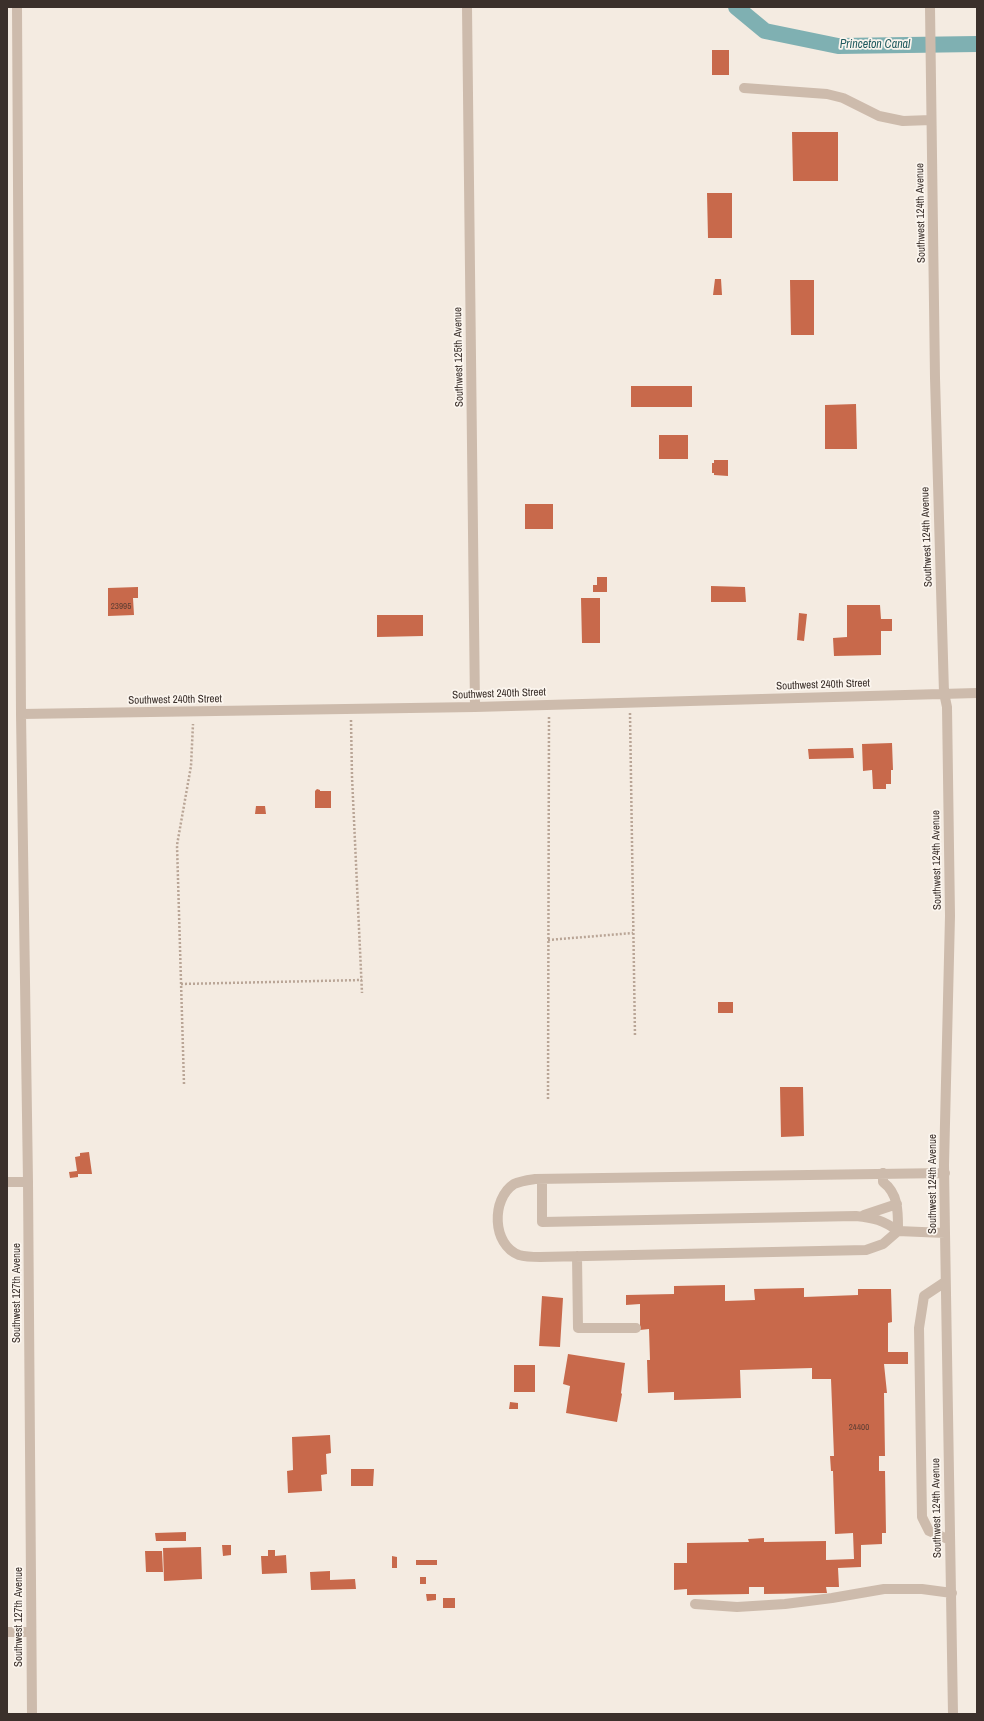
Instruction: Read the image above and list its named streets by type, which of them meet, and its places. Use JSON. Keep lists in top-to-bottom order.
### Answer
{
  "streets": {
    "street": [
      "Southwest 124th Avenue",
      "Southwest 125th Avenue",
      "Southwest 240th Street",
      "Southwest 127th Avenue"
    ]
  },
  "crossings": [
    ["Southwest 124th Avenue", "Southwest 240th Street"],
    ["Southwest 125th Avenue", "Southwest 240th Street"],
    ["Southwest 240th Street", "Southwest 127th Avenue"]
  ],
  "water": ["Princeton Canal"],
  "house_numbers": ["23995", "24400"]
}
